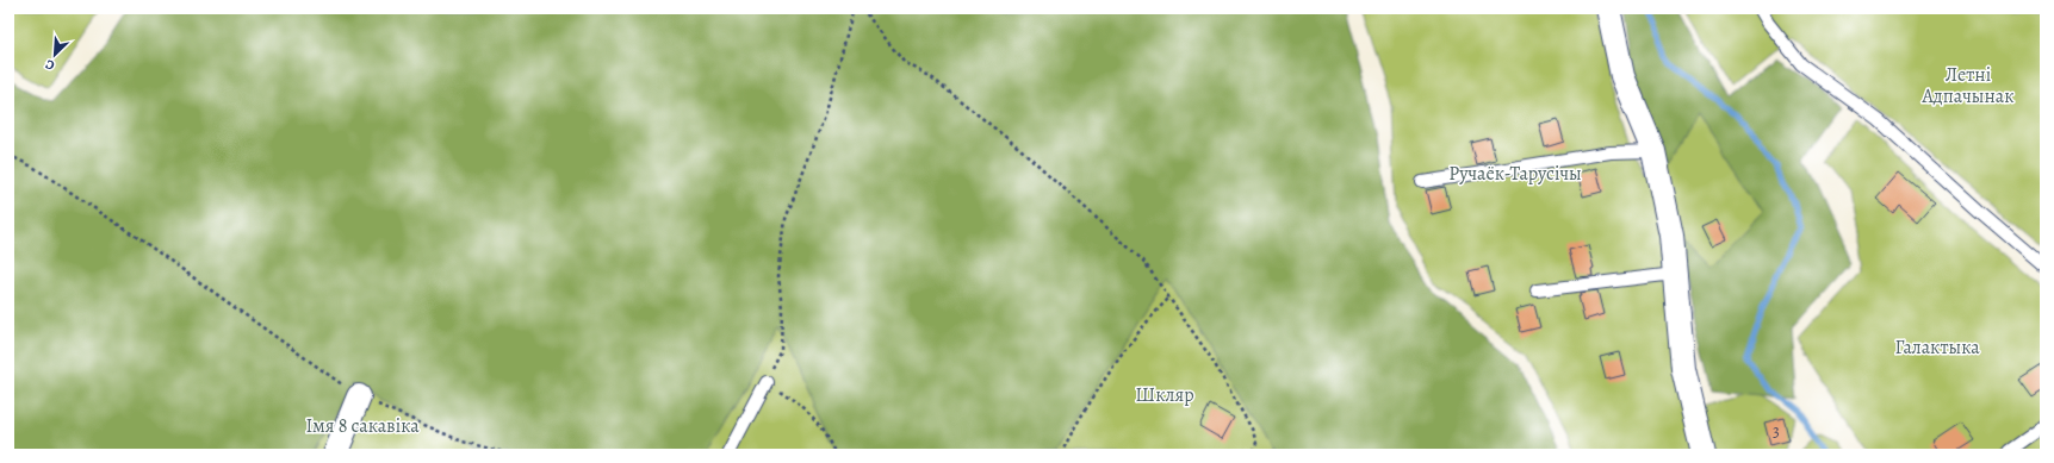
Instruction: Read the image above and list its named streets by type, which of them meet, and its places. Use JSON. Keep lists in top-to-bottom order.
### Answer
{
  "parks": [
    "Летні Адпачынак",
    "Ручаёк-Тарусічы",
    "Галактыка",
    "Шкляр",
    "Імя 8 сакавіка"
  ],
  "house_numbers": ["3"],
  "north": "bottom left"
}
